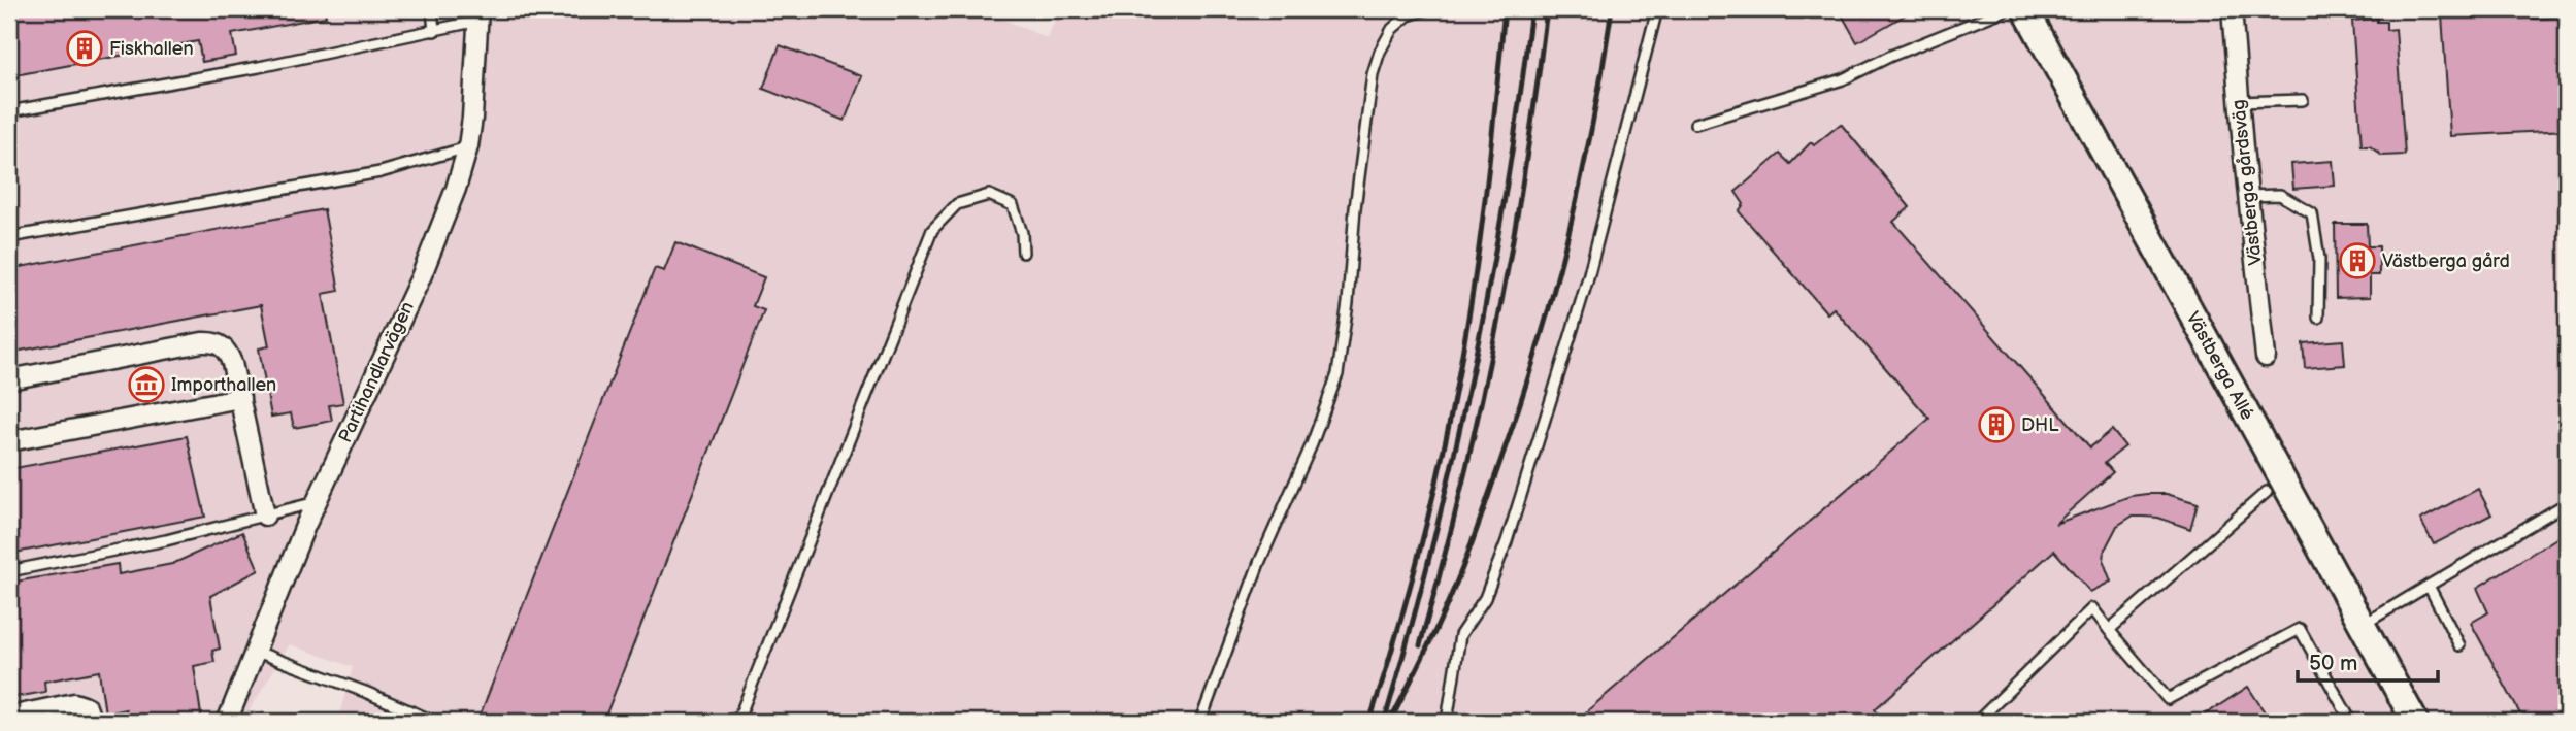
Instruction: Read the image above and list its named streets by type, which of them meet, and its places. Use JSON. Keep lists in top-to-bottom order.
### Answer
{
  "streets": {
    "street": ["Västberga gårdsväg", "Västberga Allé", "Partihandlarvägen"]
  },
  "places": {
    "building": ["Fiskhallen", "Västberga gård", "DHL"],
    "museum": ["Importhallen"]
  },
  "scale_bar": "50 m"
}
